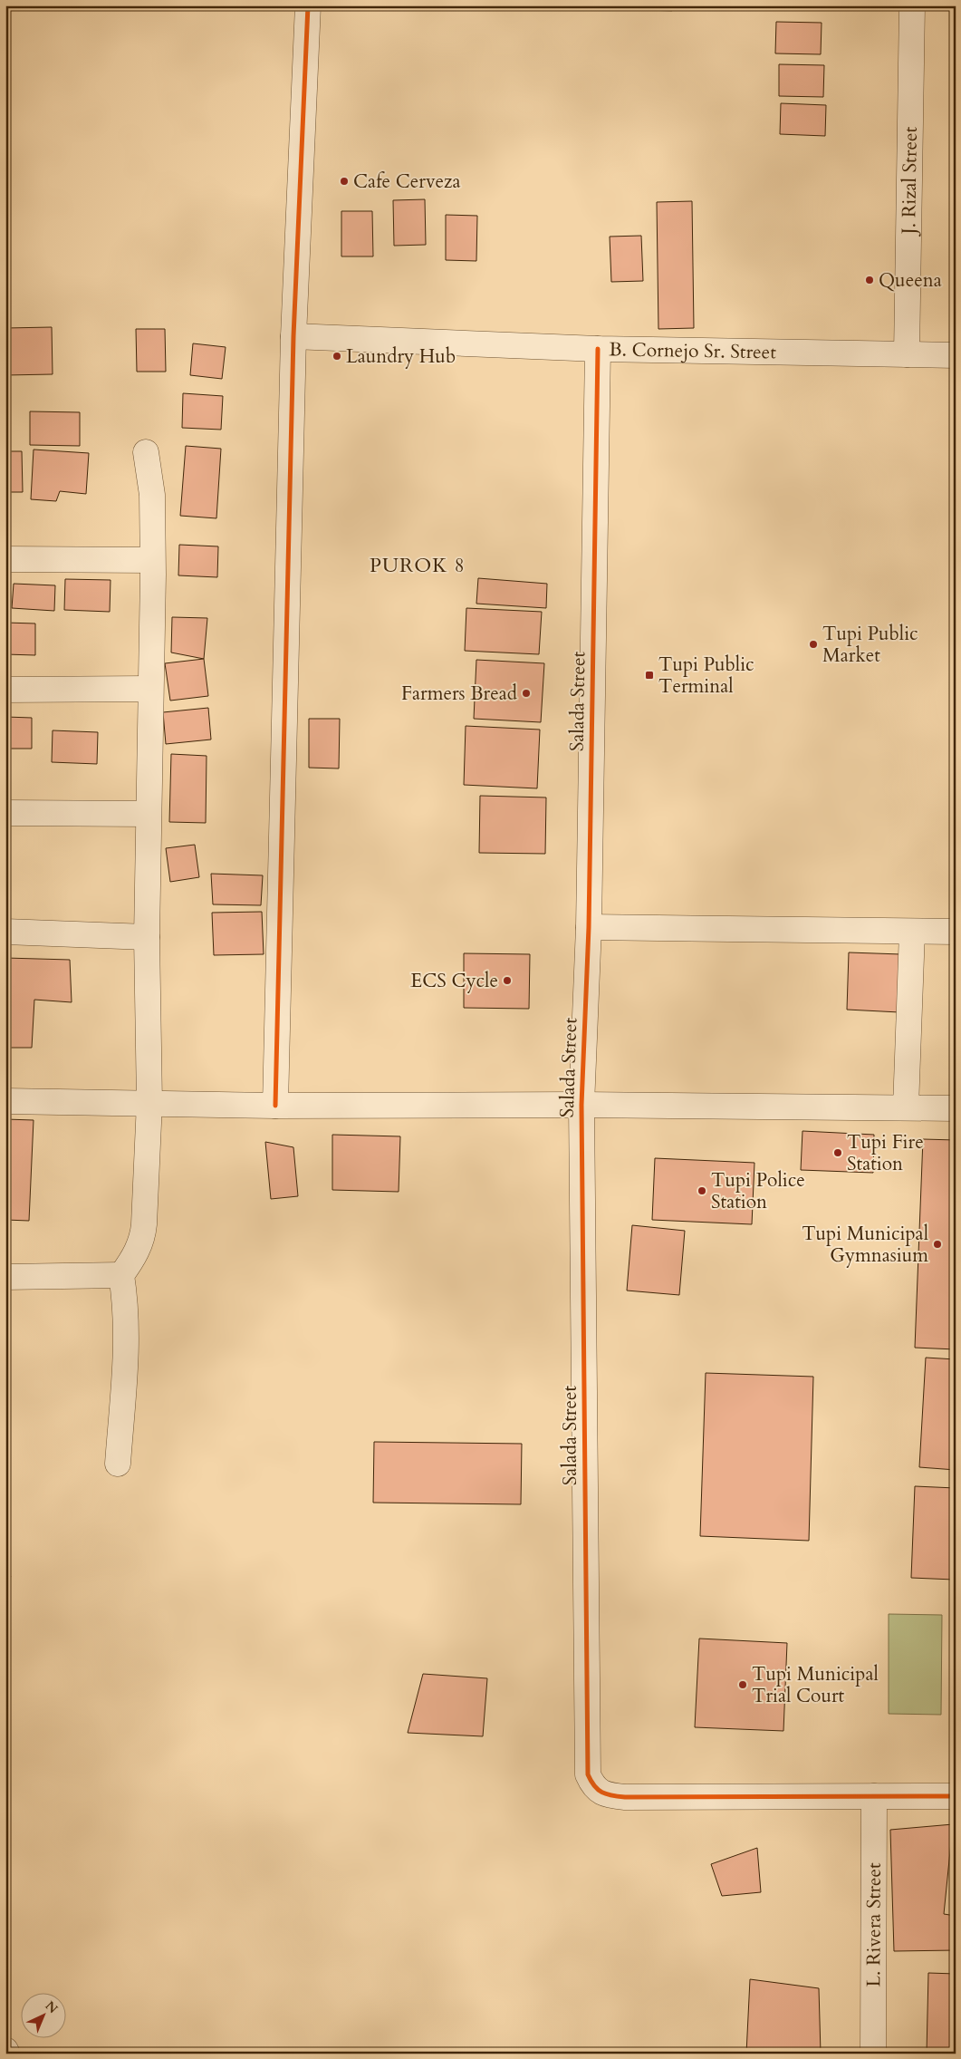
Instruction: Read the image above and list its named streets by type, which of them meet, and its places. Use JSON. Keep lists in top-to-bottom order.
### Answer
{
  "streets": {
    "street": [
      "J. Rizal Street",
      "B. Cornejo Sr. Street",
      "Salada Street",
      "L. Rivera Street"
    ]
  },
  "crossings": [
    ["J. Rizal Street", "B. Cornejo Sr. Street"],
    ["B. Cornejo Sr. Street", "Salada Street"],
    ["Salada Street", "L. Rivera Street"]
  ],
  "districts": ["PUROK 8"],
  "places": {
    "other": [
      "Cafe Cerveza",
      "Queena",
      "Laundry Hub",
      "Tupi Public Market",
      "Farmers Bread",
      "ECS Cycle",
      "Tupi Fire Station",
      "Tupi Police Station",
      "Tupi Municipal Gymnasium",
      "Tupi Municipal Trial Court"
    ],
    "transit": ["Tupi Public Terminal"]
  },
  "north": "top right"
}
